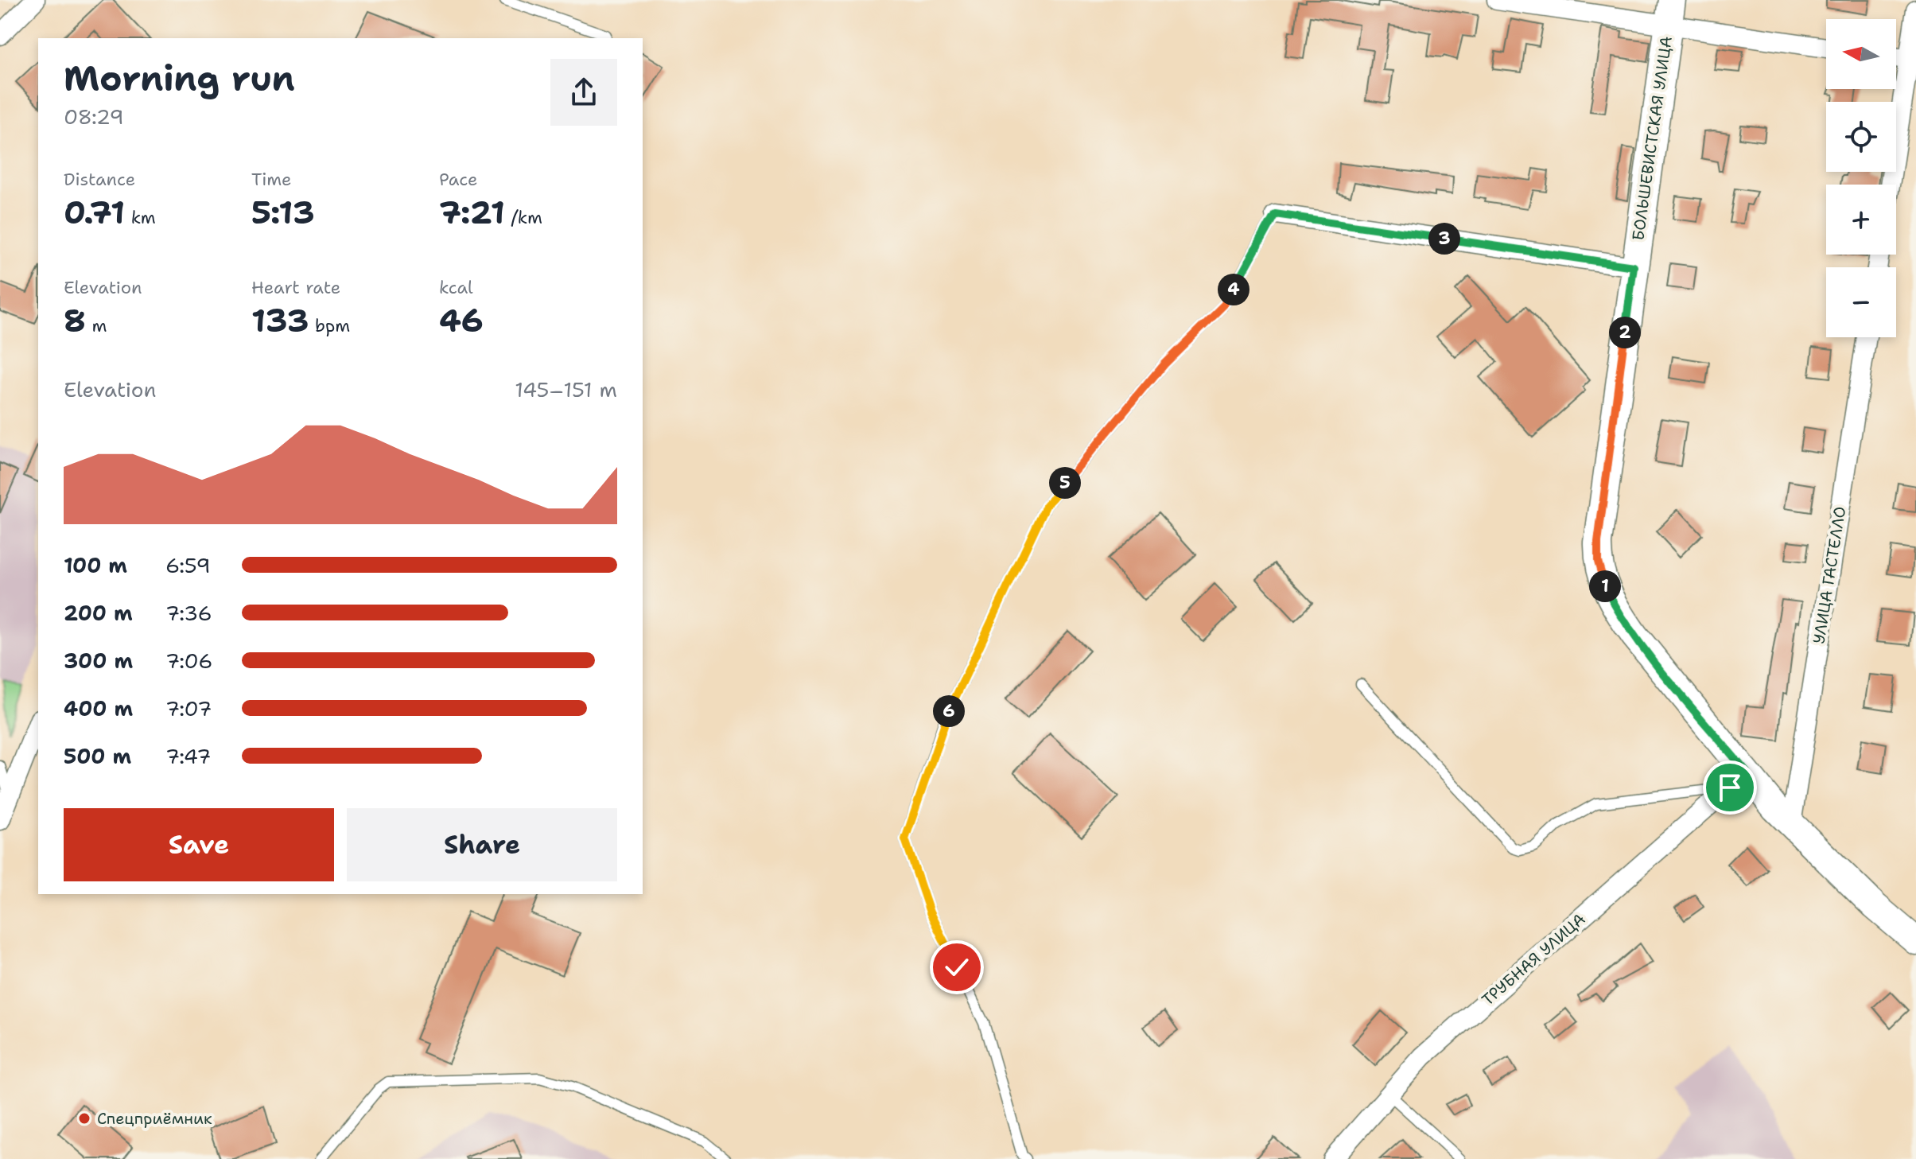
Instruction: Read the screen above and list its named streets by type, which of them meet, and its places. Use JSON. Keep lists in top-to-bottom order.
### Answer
{
  "streets": {
    "street": ["БОЛЬШЕВИСТСКАЯ УЛИЦА", "УЛИЦА ГАСТЕЛЛО", "ТРУБНАЯ УЛИЦА"]
  },
  "crossings": [
    ["БОЛЬШЕВИСТСКАЯ УЛИЦА", "УЛИЦА ГАСТЕЛЛО"],
    ["БОЛЬШЕВИСТСКАЯ УЛИЦА", "ТРУБНАЯ УЛИЦА"]
  ],
  "places": ["Спецприёмник"],
  "north": "left",
  "page": {
    "map_buttons": ["+", "−"],
    "heading": ["Morning run", "08:29"],
    "stats": [
      ["Distance", "0.71 km"],
      ["Time", "5:13"],
      ["Pace", "7:21 /km"],
      ["Elevation", "8 m"],
      ["Heart rate", "133 bpm"],
      ["kcal", "46"]
    ],
    "pins": [
      "3",
      "4",
      "2",
      "5",
      "1",
      "6"
    ],
    "chart": ["Elevation", "145–151 m"],
    "list": [
      {
        "name": "100 m",
        "note": "6:59"
      },
      {
        "name": "200 m",
        "note": "7:36"
      },
      {
        "name": "300 m",
        "note": "7:06"
      },
      {
        "name": "400 m",
        "note": "7:07"
      },
      {
        "name": "500 m",
        "note": "7:47"
      }
    ],
    "buttons": ["Save", "Share"]
  }
}
